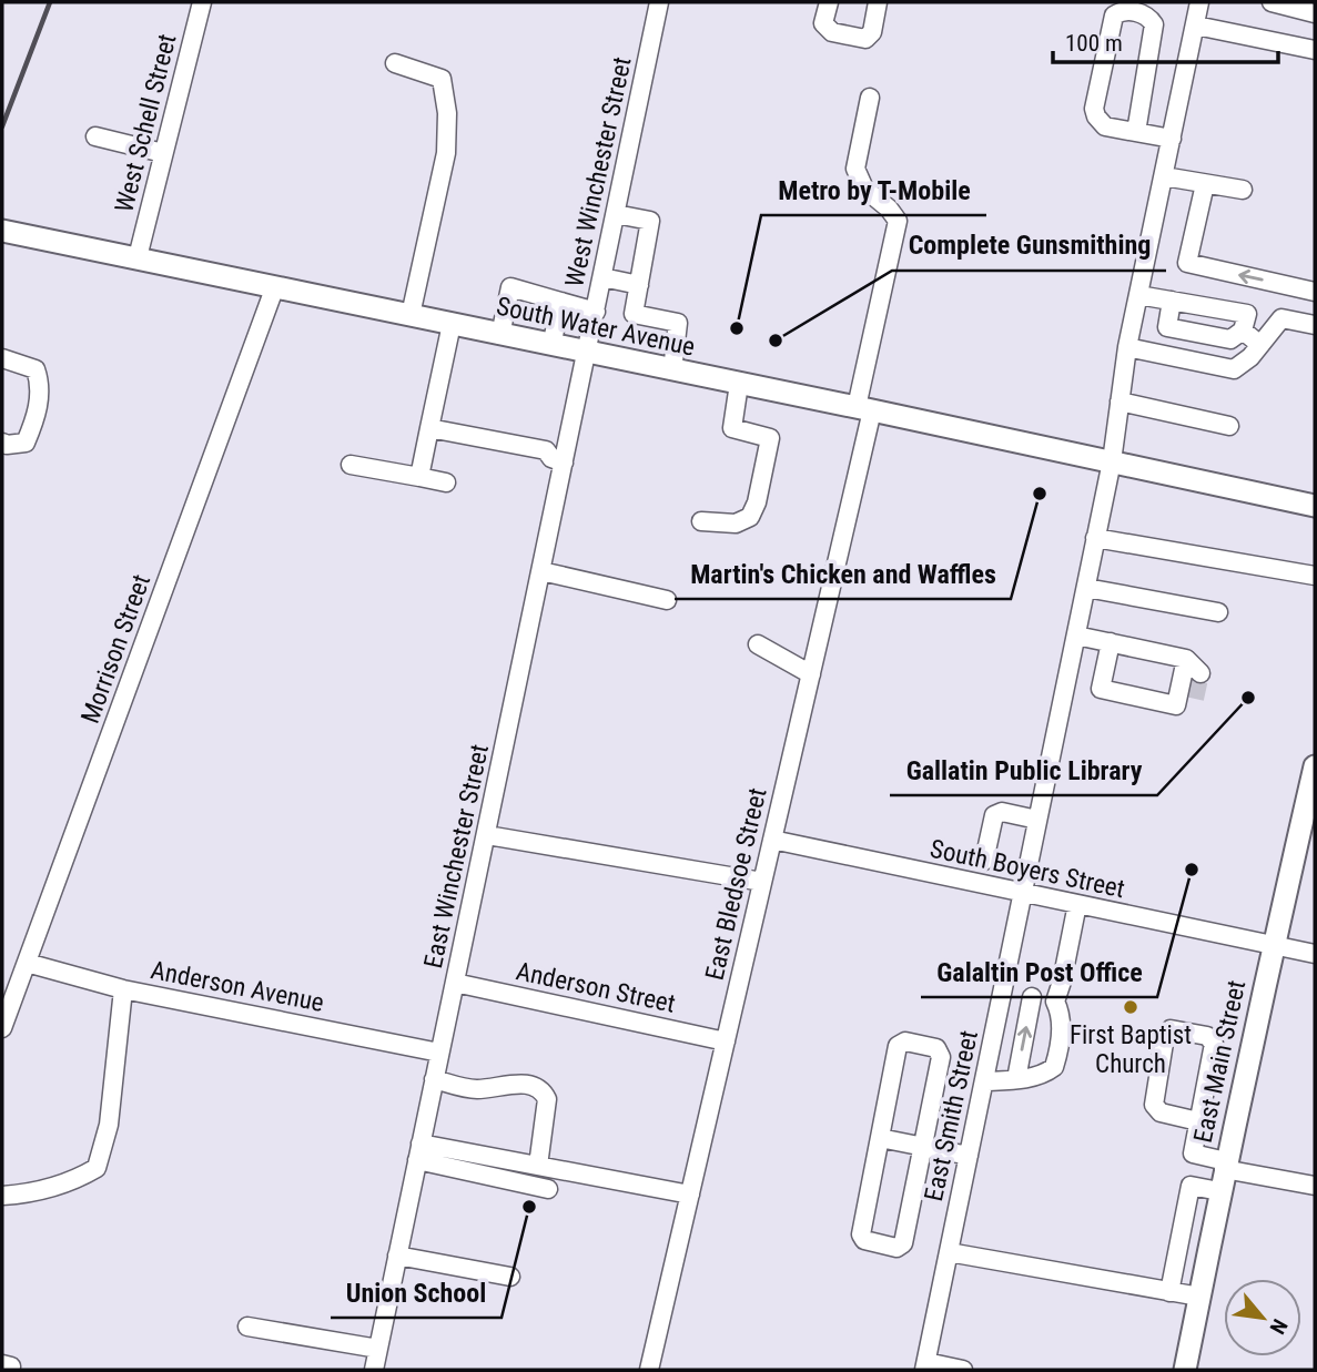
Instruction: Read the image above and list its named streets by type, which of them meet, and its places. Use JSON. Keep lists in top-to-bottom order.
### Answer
{
  "streets": {
    "main road": ["South Water Avenue", "East Main Street"],
    "street": [
      "West Schell Street",
      "West Winchester Street",
      "Morrison Street",
      "East Winchester Street",
      "South Boyers Street",
      "East Bledsoe Street",
      "Anderson Avenue",
      "Anderson Street",
      "East Smith Street"
    ]
  },
  "crossings": [
    ["West Schell Street", "South Water Avenue"],
    ["West Winchester Street", "South Water Avenue"],
    ["West Winchester Street", "East Winchester Street"],
    ["South Water Avenue", "Morrison Street"],
    ["South Water Avenue", "East Winchester Street"],
    ["South Water Avenue", "East Bledsoe Street"],
    ["South Water Avenue", "East Smith Street"],
    ["Morrison Street", "Anderson Avenue"],
    ["East Winchester Street", "Anderson Avenue"],
    ["East Winchester Street", "Anderson Street"],
    ["South Boyers Street", "East Bledsoe Street"],
    ["South Boyers Street", "East Main Street"],
    ["South Boyers Street", "East Smith Street"],
    ["East Bledsoe Street", "Anderson Street"]
  ],
  "places": [
    "Metro by T-Mobile",
    "Complete Gunsmithing",
    "Martin's Chicken and Waffles",
    "Gallatin Public Library",
    "Galaltin Post Office",
    "First Baptist Church",
    "Union School"
  ],
  "scale_bar": "100 m",
  "north": "bottom right"
}
